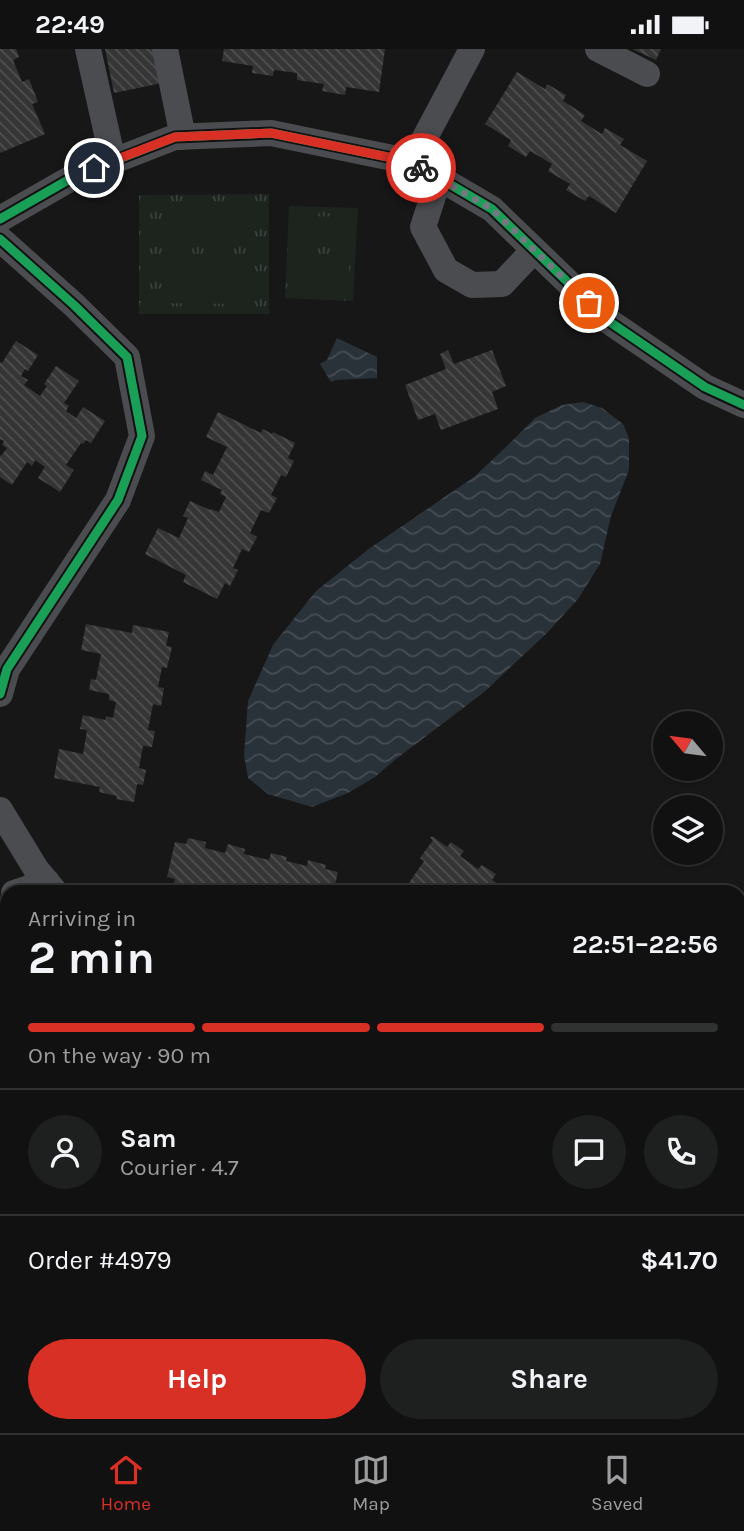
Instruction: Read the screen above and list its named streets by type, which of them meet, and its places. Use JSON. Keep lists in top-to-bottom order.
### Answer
{
  "north": "top left",
  "page": {
    "status": "22:49",
    "heading": ["2 min", "Arriving in", "22:51–22:56"],
    "panel": [
      "Sam",
      "Courier · 4.7",
      "Order #4979",
      "$41.70"
    ],
    "bar": "On the way · 90 m",
    "buttons": ["Help", "Share"],
    "tabs": ["Home", "Map", "Saved"]
  }
}
